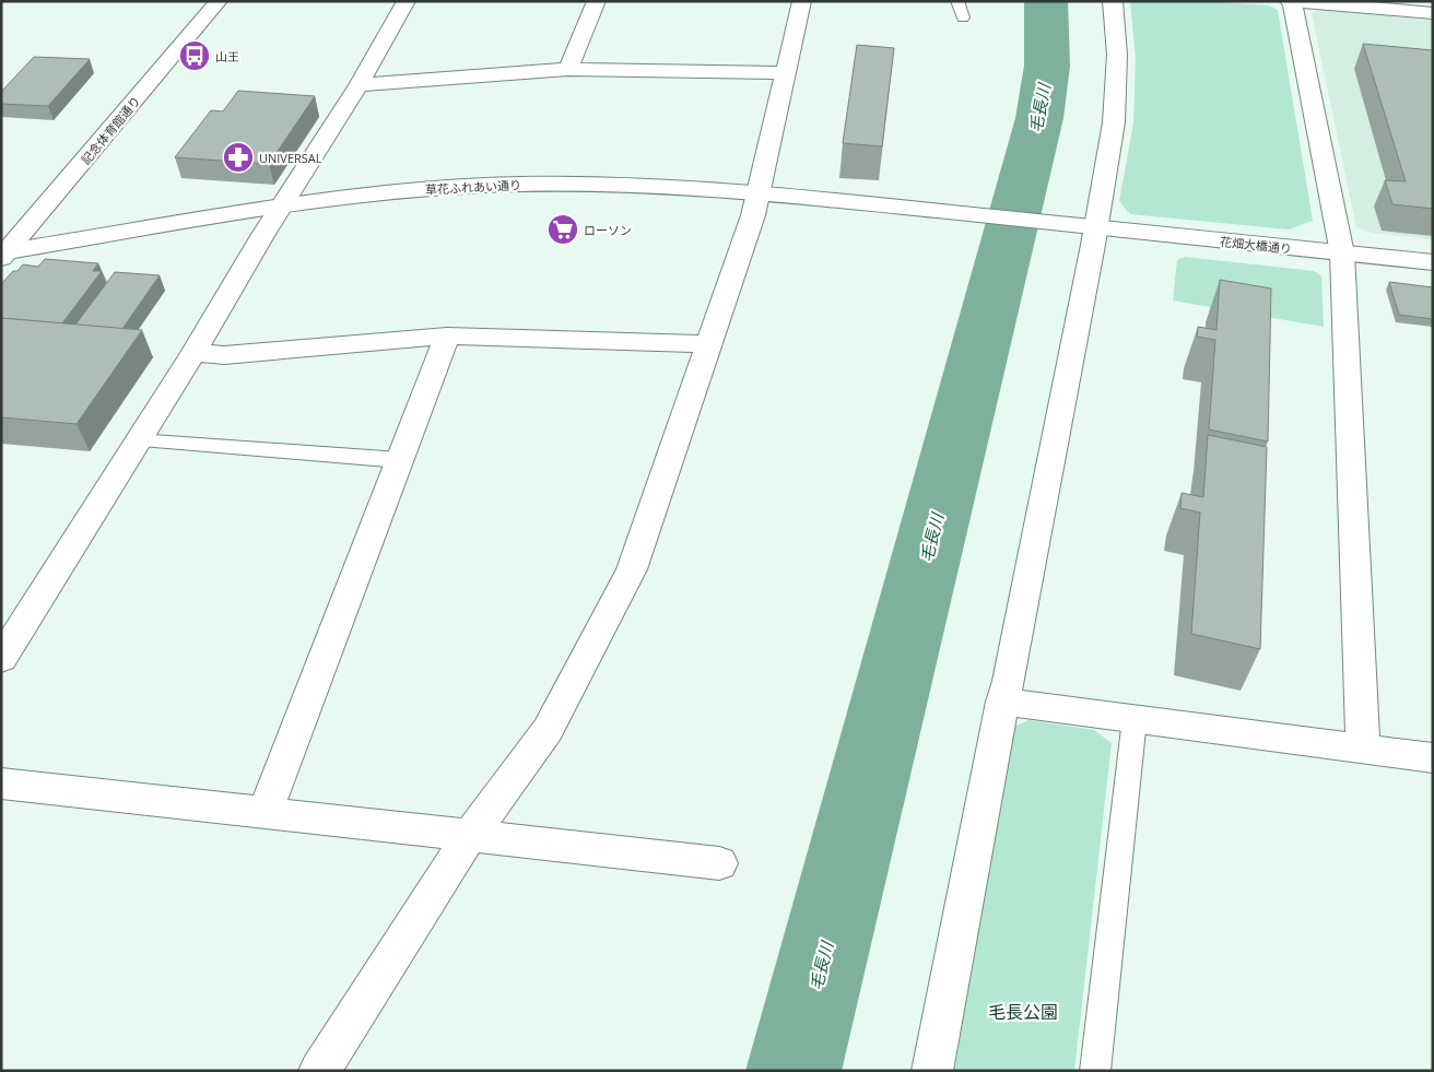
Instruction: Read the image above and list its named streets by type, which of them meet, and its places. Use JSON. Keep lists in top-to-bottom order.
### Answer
{
  "streets": {
    "street": ["記念体育館通り", "草花ふれあい通り", "花畑大橋通り"]
  },
  "crossings": [
    ["記念体育館通り", "草花ふれあい通り"],
    ["草花ふれあい通り", "花畑大橋通り"]
  ],
  "water": ["毛長川"],
  "parks": ["毛長公園"],
  "places": {
    "bus stop": ["山王"],
    "pharmacy": ["UNIVERSAL"],
    "supermarket": ["ローソン"]
  }
}
